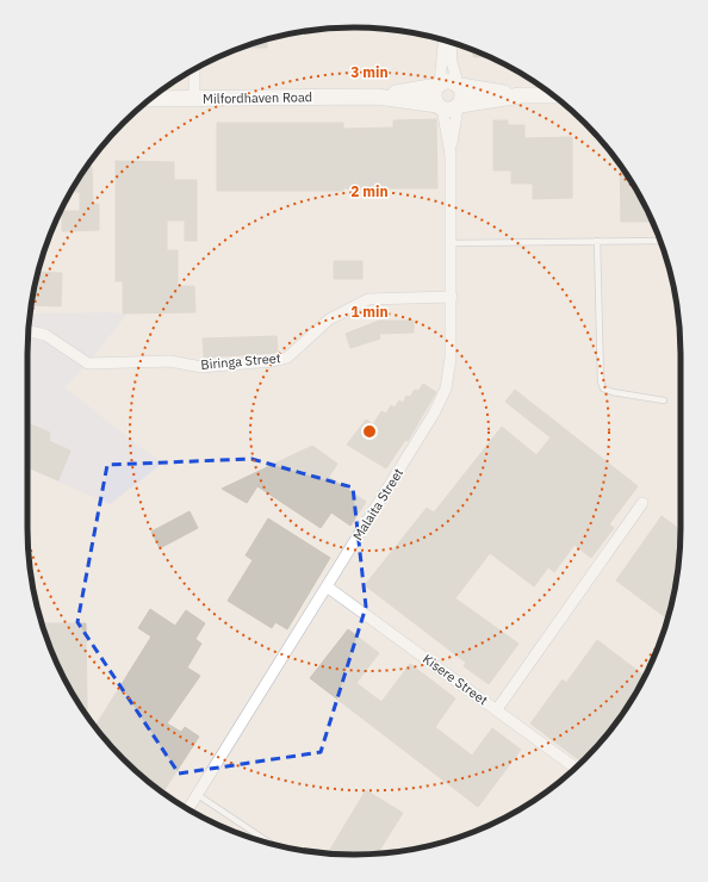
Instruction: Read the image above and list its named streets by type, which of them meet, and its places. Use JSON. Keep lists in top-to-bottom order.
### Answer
{
  "streets": {
    "main road": ["Milfordhaven Road"],
    "street": ["Biringa Street", "Malaita Street", "Kisere Street"]
  },
  "crossings": [
    ["Milfordhaven Road", "Malaita Street"],
    ["Biringa Street", "Malaita Street"],
    ["Malaita Street", "Kisere Street"]
  ],
  "rings": ["3 min", "2 min", "1 min"]
}
